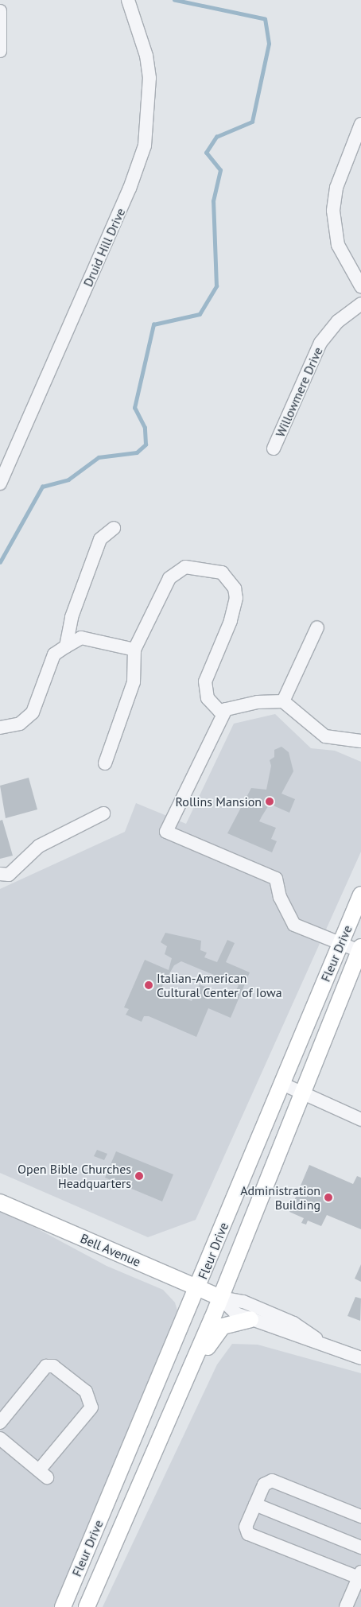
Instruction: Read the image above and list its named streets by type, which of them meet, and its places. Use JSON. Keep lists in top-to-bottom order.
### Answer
{
  "streets": {
    "main road": ["Fleur Drive", "Bell Avenue"],
    "street": ["Druid Hill Drive", "Willowmere Drive"]
  },
  "crossings": [
    ["Fleur Drive", "Bell Avenue"]
  ],
  "places": [
    "Rollins Mansion",
    "Italian-American Cultural Center of Iowa",
    "Open Bible Churches Headquarters",
    "Administration Building"
  ]
}
